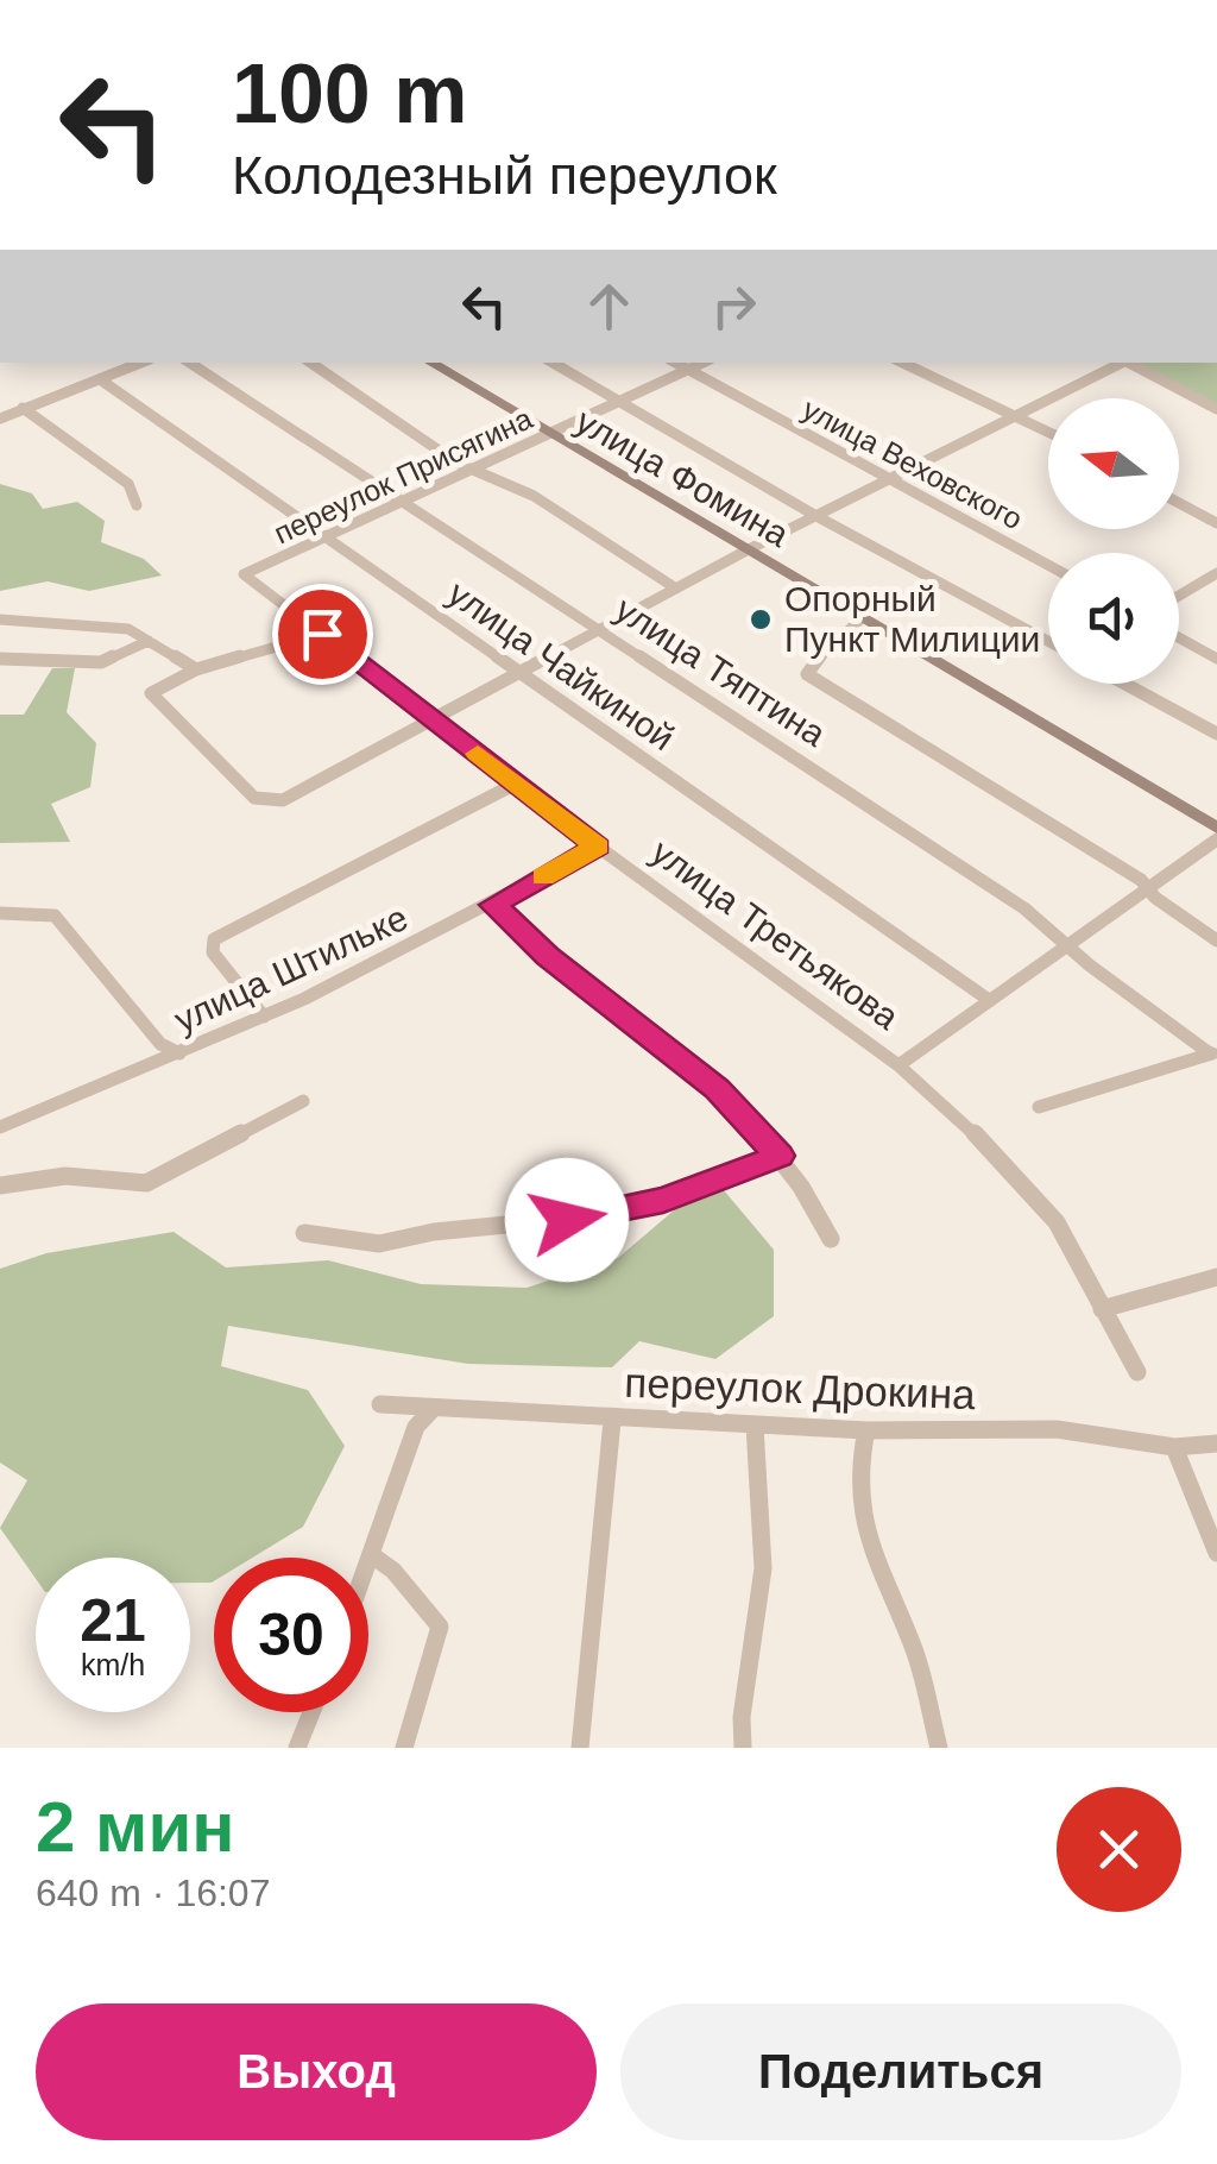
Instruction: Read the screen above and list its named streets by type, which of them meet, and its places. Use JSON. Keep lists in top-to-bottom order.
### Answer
{
  "streets": {
    "street": [
      "улица Веховского",
      "переулок Присягина",
      "улица Фомина",
      "улица Чайкиной",
      "улица Тяптина",
      "улица Третьякова",
      "улица Штильке",
      "переулок Дрокина"
    ]
  },
  "crossings": [
    ["улица Веховского", "переулок Присягина"],
    ["переулок Присягина", "улица Фомина"],
    ["переулок Присягина", "улица Чайкиной"],
    ["переулок Присягина", "улица Тяптина"],
    ["переулок Присягина", "улица Третьякова"],
    ["улица Третьякова", "улица Штильке"]
  ],
  "places": ["Опорный Пункт Милиции"],
  "north": "left",
  "page": {
    "turn": ["100 m", "Колодезный переулок"],
    "speed": "21 km/h",
    "limit": "30",
    "heading": ["2 мин", "640 m · 16:07"],
    "buttons": ["Выход", "Поделиться"]
  }
}
